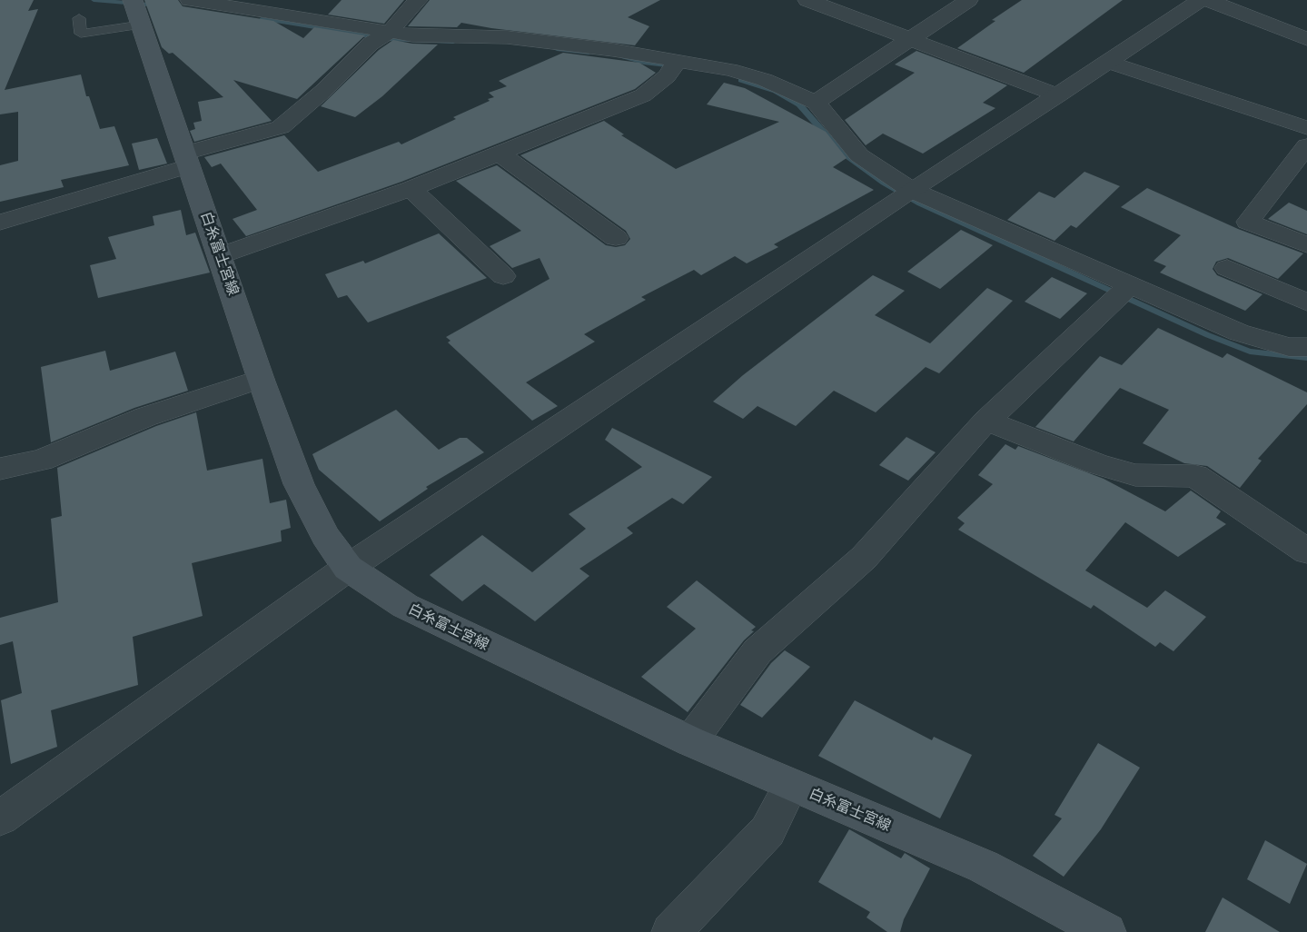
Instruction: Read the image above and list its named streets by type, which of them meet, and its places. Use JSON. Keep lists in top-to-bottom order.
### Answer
{
  "streets": {
    "main road": ["白糸富士宮線"]
  }
}
